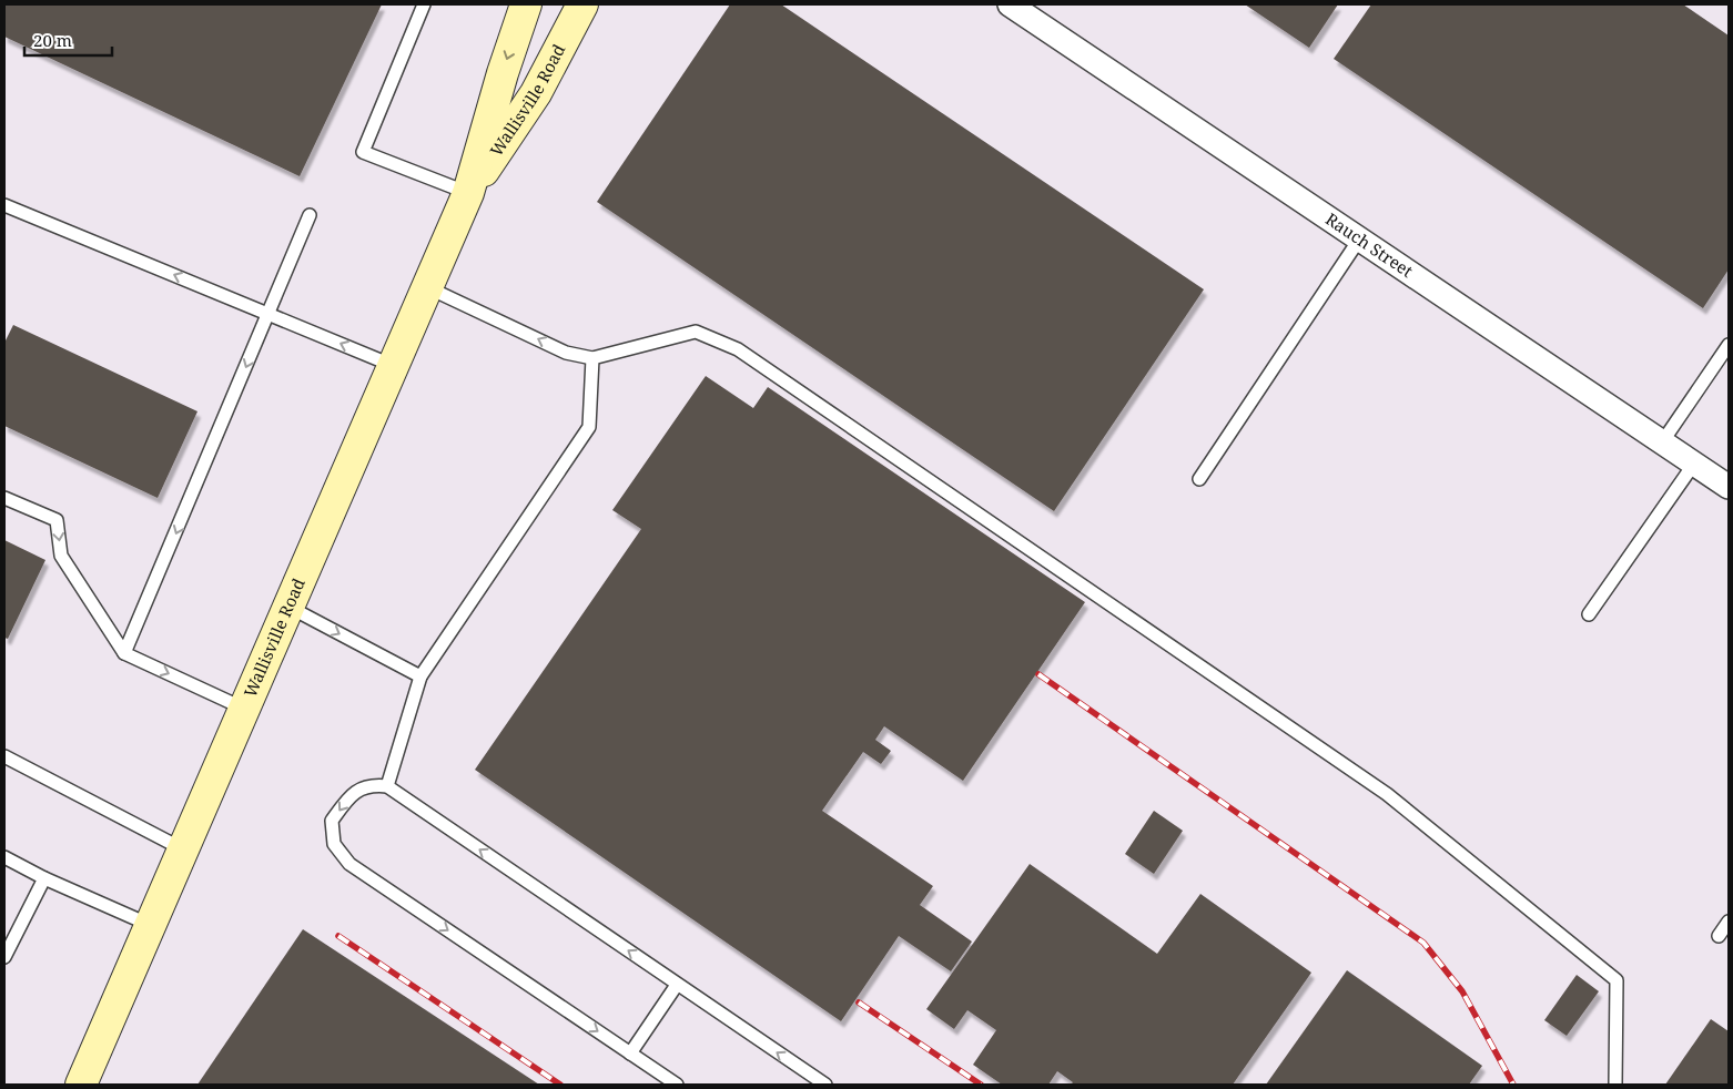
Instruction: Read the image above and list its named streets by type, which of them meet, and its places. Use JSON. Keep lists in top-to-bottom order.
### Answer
{
  "streets": {
    "main road": ["Wallisville Road"],
    "street": ["Rauch Street"]
  },
  "scale_bar": "20 m"
}
